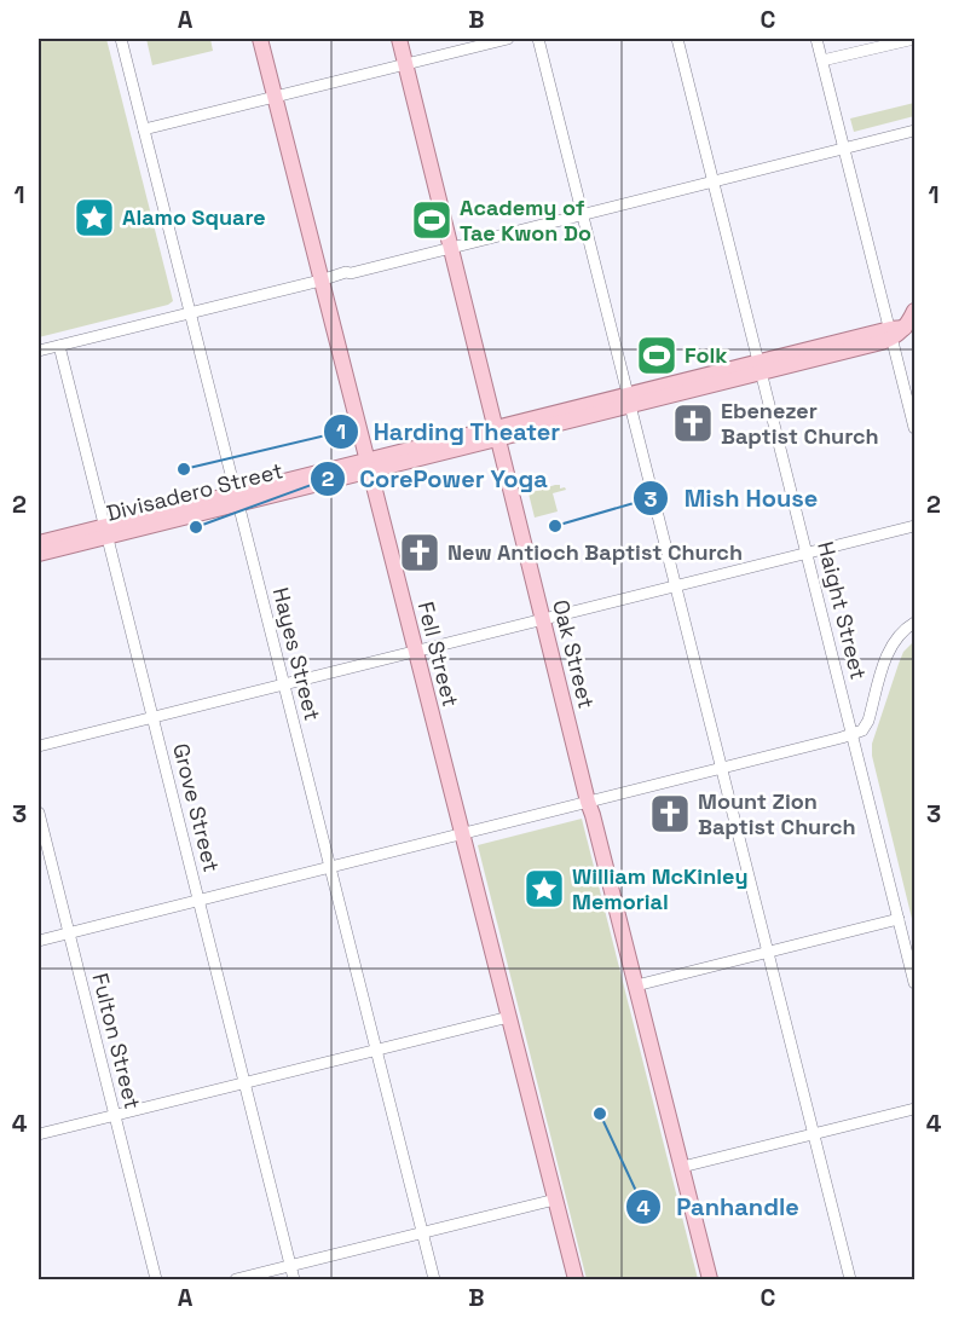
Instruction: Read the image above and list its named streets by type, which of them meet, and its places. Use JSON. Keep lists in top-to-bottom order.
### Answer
{
  "streets": {
    "main road": ["Divisadero Street", "Fell Street", "Oak Street"],
    "street": [
      "Haight Street",
      "Hayes Street",
      "Grove Street",
      "Fulton Street"
    ]
  },
  "crossings": [
    ["Divisadero Street", "Haight Street"],
    ["Divisadero Street", "Hayes Street"],
    ["Divisadero Street", "Fell Street"],
    ["Divisadero Street", "Oak Street"],
    ["Divisadero Street", "Grove Street"]
  ],
  "places": {
    "place": ["Alamo Square", "William McKinley Memorial"],
    "sports": ["Academy of Tae Kwon Do", "Folk"],
    "church": ["Ebenezer Baptist Church", "New Antioch Baptist Church", "Mount Zion Baptist Church"],
    "other": [
      "Harding Theater",
      "Mish House",
      "CorePower Yoga",
      "Panhandle"
    ]
  },
  "grid": {
    "columns": ["A", "B", "C"],
    "rows": [
      "1",
      "2",
      "3",
      "4"
    ]
  }
}
